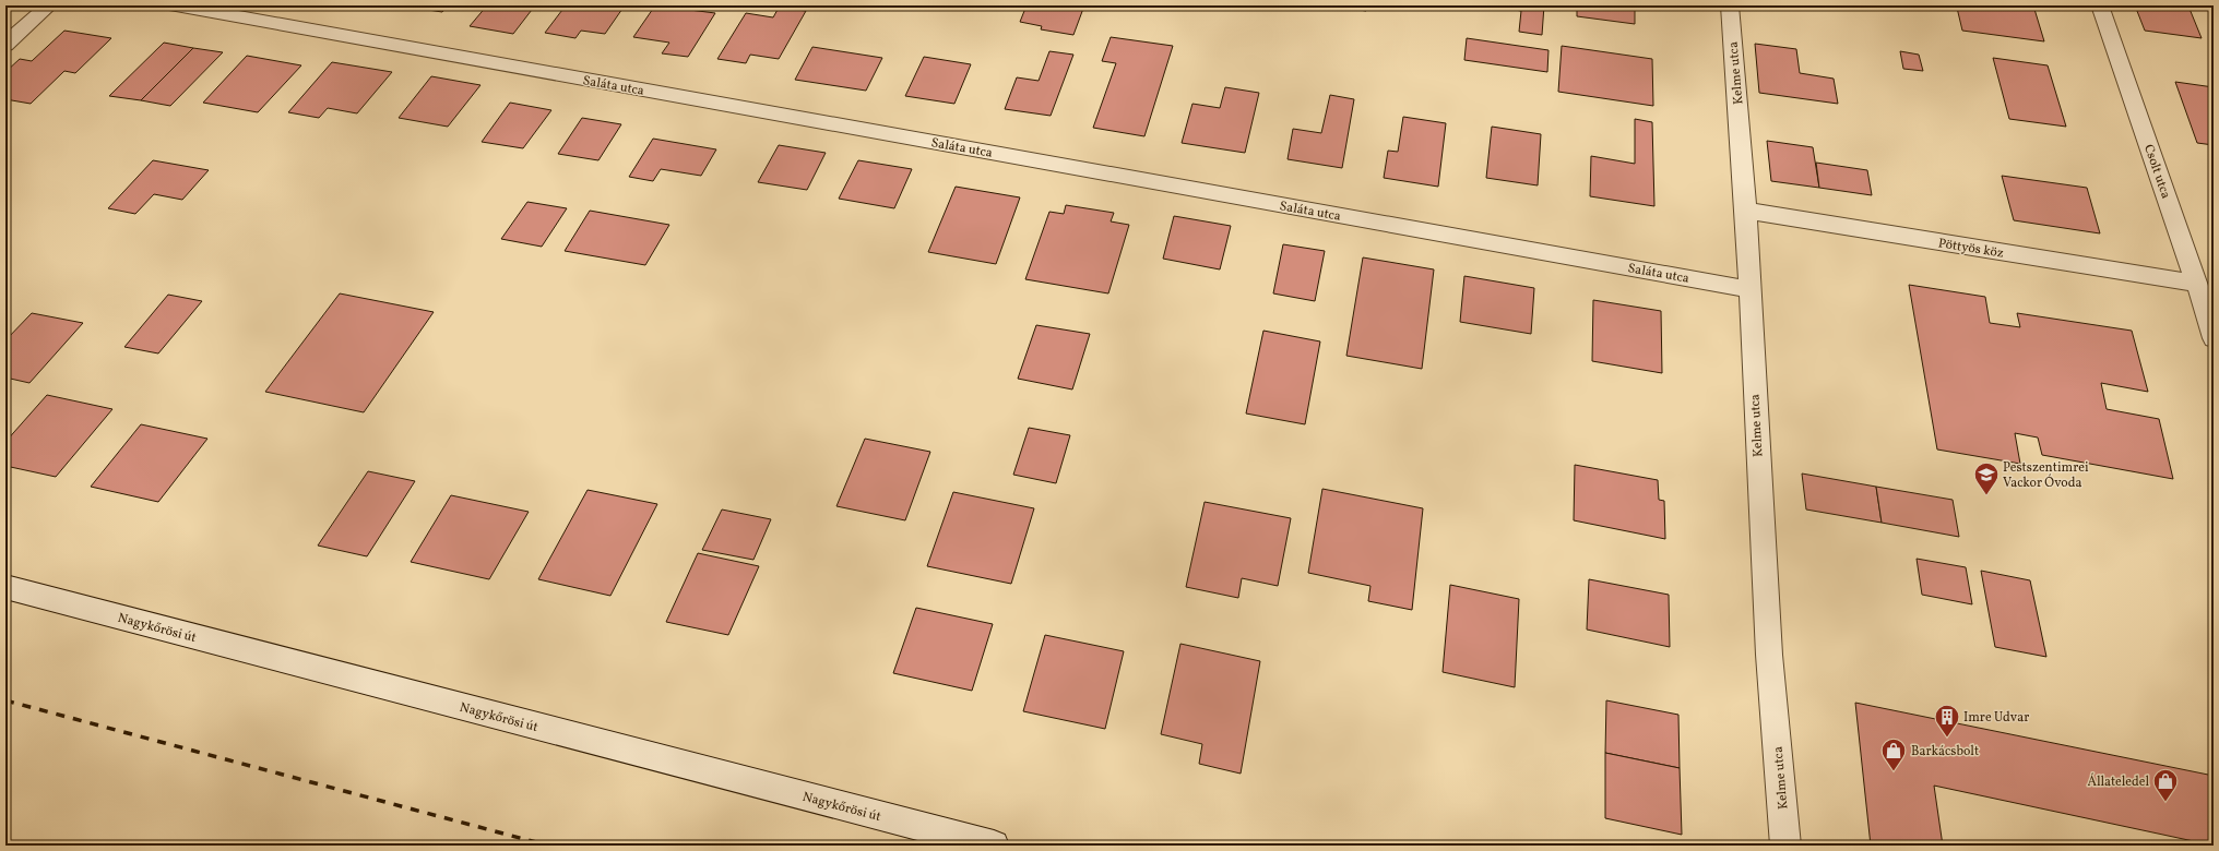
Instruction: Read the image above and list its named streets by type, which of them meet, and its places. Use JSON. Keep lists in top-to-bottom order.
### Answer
{
  "streets": {
    "street": [
      "Kelme utca",
      "Saláta utca",
      "Csolt utca",
      "Pöttyös köz",
      "Nagykőrösi út"
    ]
  },
  "crossings": [
    ["Kelme utca", "Saláta utca"],
    ["Kelme utca", "Pöttyös köz"],
    ["Csolt utca", "Pöttyös köz"]
  ],
  "places": {
    "school or university": ["Pestszentimrei Vackor Óvoda"],
    "building": ["Imre Udvar"],
    "shop": ["Barkácsbolt", "Állateledel"]
  }
}
